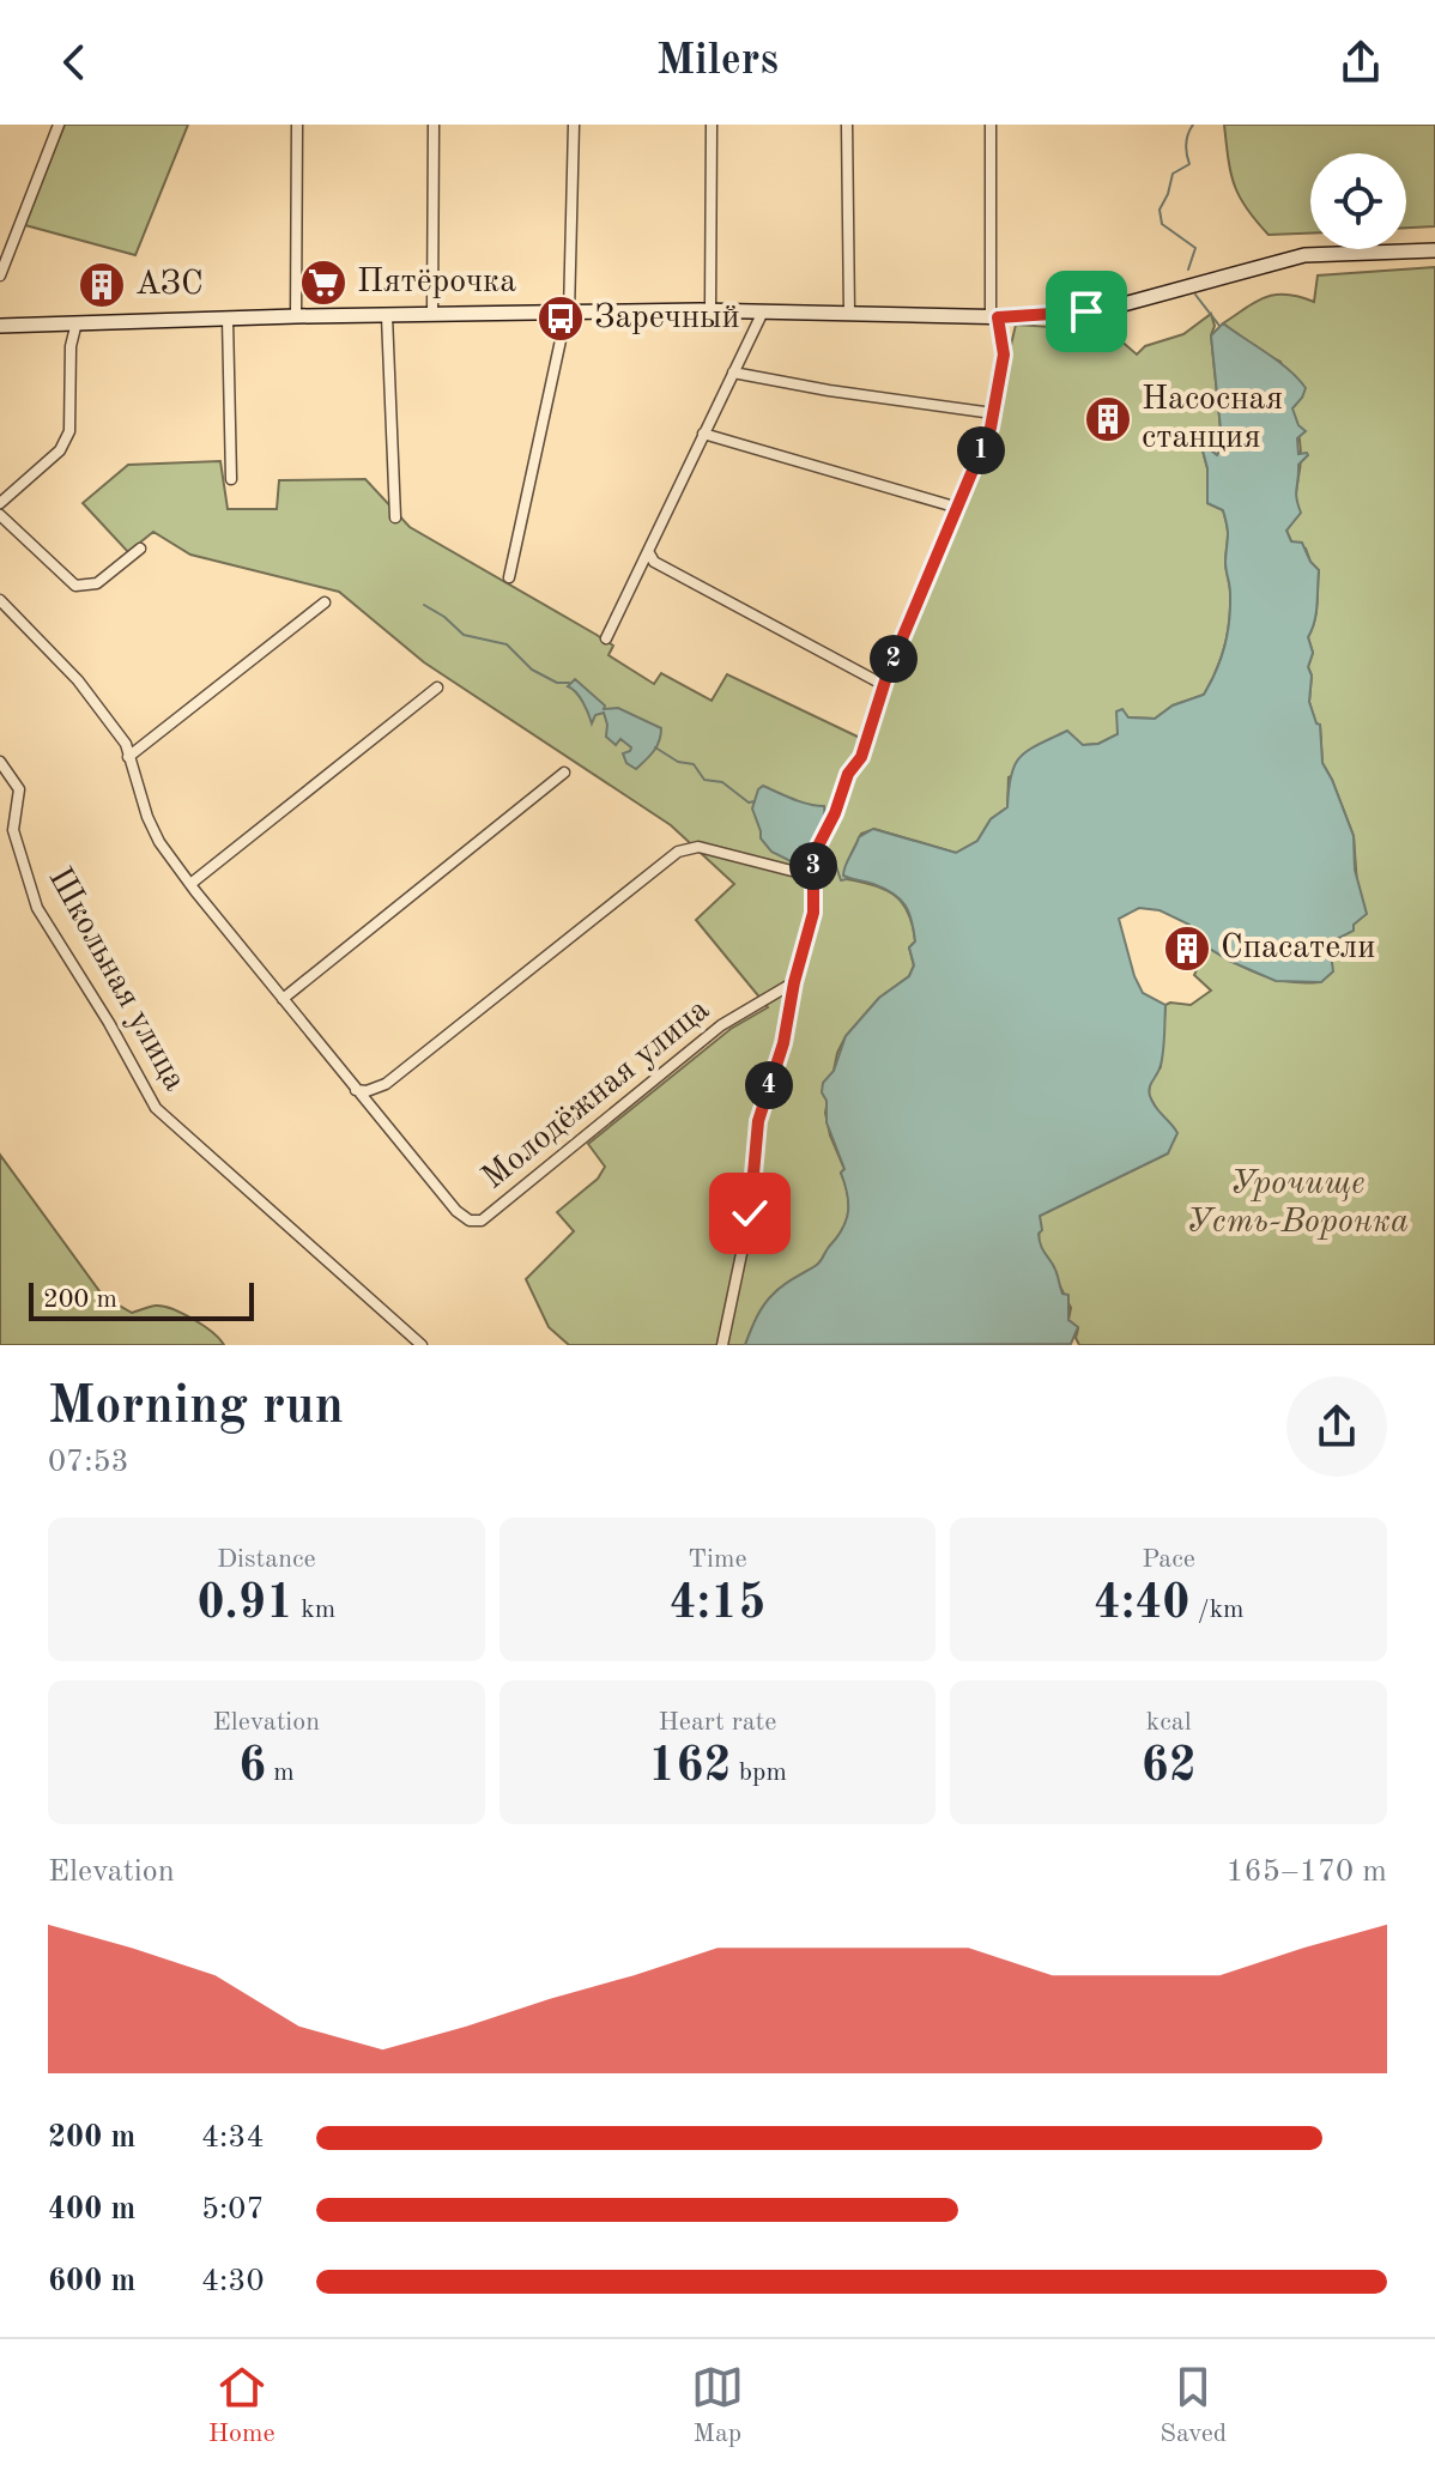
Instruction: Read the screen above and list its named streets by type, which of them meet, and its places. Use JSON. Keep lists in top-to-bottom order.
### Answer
{
  "streets": {
    "street": ["Школьная улица", "Молодёжная улица"]
  },
  "parks": ["Урочище Усть-Воронка"],
  "places": {
    "supermarket": ["Пятёрочка"],
    "building": ["АЗС", "Насосная станция", "Спасатели"],
    "bus stop": ["Заречный"]
  },
  "scale_bar": "200 m",
  "page": {
    "header": "Milers",
    "pins": [
      "1",
      "2",
      "3",
      "4"
    ],
    "scale": "200 m",
    "heading": ["Morning run", "07:53"],
    "stats": [
      ["Distance", "0.91 km"],
      ["Time", "4:15"],
      ["Pace", "4:40 /km"],
      ["Elevation", "6 m"],
      ["Heart rate", "162 bpm"],
      ["kcal", "62"]
    ],
    "chart": ["Elevation", "165–170 m"],
    "list": [
      {
        "name": "200 m",
        "note": "4:34"
      },
      {
        "name": "400 m",
        "note": "5:07"
      },
      {
        "name": "600 m",
        "note": "4:30"
      }
    ],
    "tabs": ["Home", "Map", "Saved"]
  }
}
